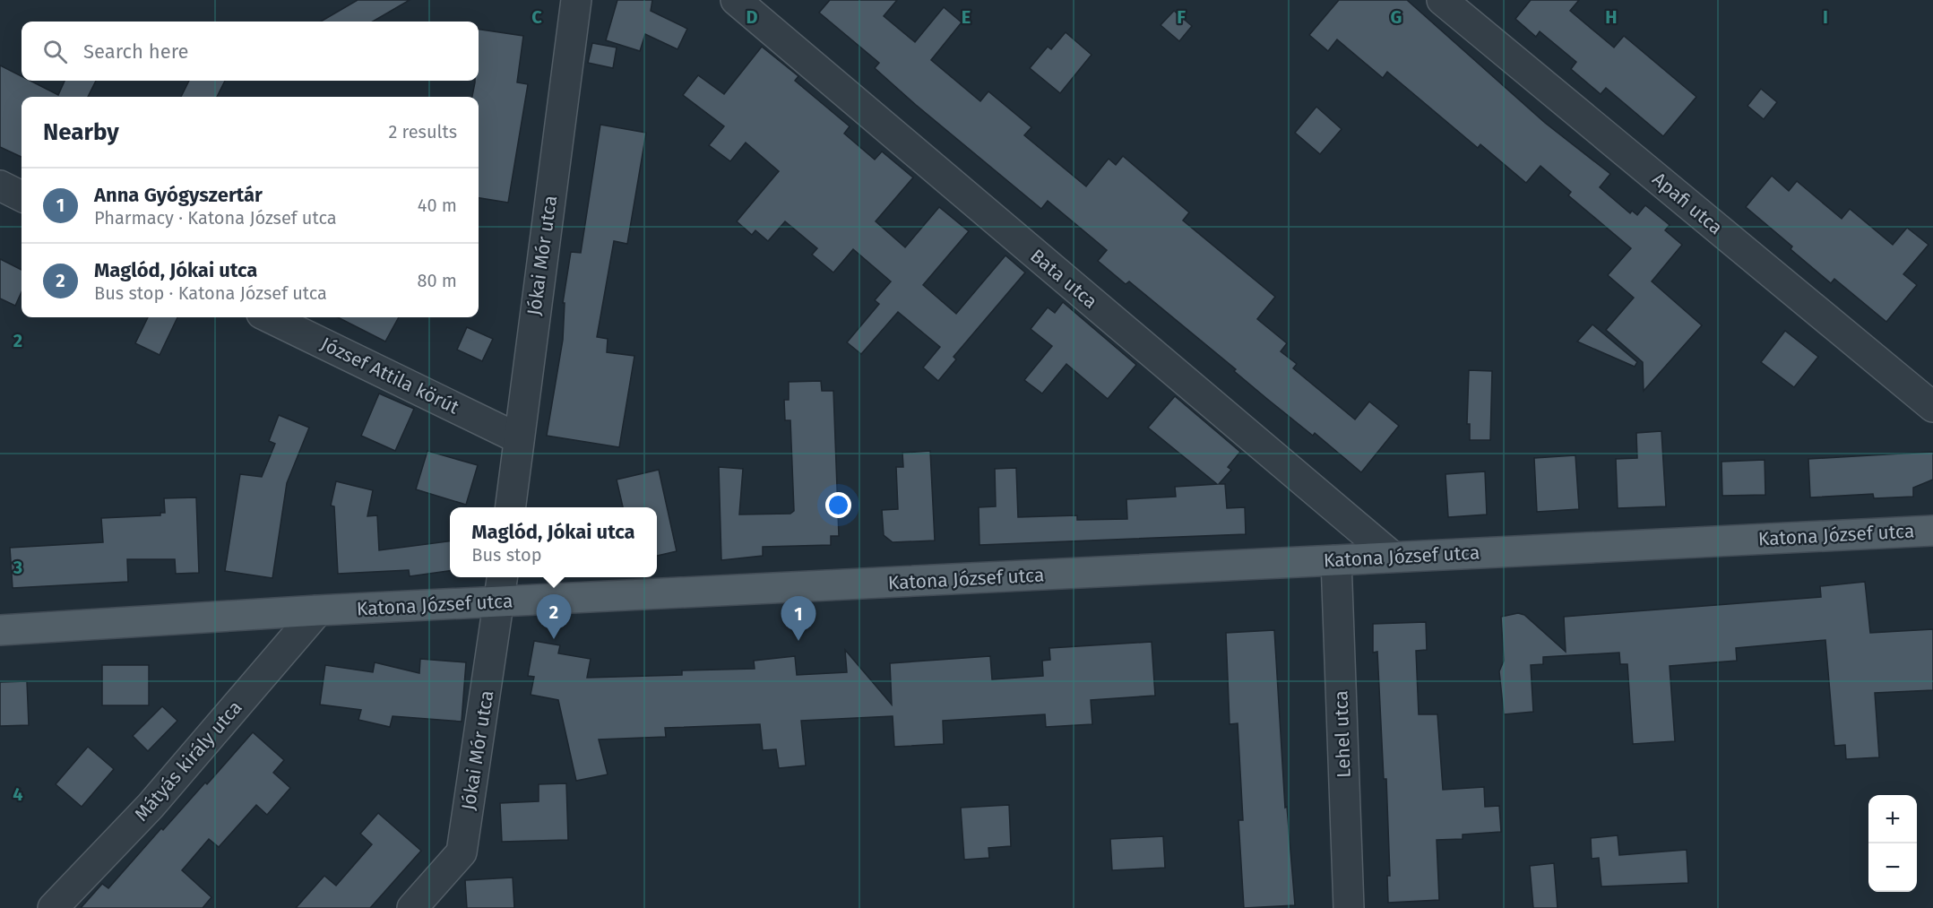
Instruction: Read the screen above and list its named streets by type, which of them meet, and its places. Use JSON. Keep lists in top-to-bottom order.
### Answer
{
  "streets": {
    "main road": ["Katona József utca"],
    "street": [
      "Apafi utca",
      "Jókai Mór utca",
      "Bata utca",
      "József Attila körút",
      "Lehel utca",
      "Mátyás király utca"
    ]
  },
  "crossings": [
    ["Jókai Mór utca", "József Attila körút"],
    ["Jókai Mór utca", "Katona József utca"],
    ["Bata utca", "Katona József utca"],
    ["Katona József utca", "Lehel utca"],
    ["Katona József utca", "Mátyás király utca"]
  ],
  "page": {
    "search": "Search here",
    "heading": ["Nearby", "2 results"],
    "list": [
      {
        "mark": "1",
        "name": "Anna Gyógyszertár",
        "note": "Pharmacy · Katona József utca",
        "value": "40 m"
      },
      {
        "mark": "2",
        "name": "Maglód, Jókai utca",
        "note": "Bus stop · Katona József utca",
        "value": "80 m"
      }
    ],
    "popup": ["Maglód, Jókai utca", "Bus stop"],
    "pins": ["2", "1"],
    "map_buttons": ["+", "−"]
  },
  "grid": {
    "columns": [
      "C",
      "D",
      "E",
      "F",
      "G",
      "H",
      "I"
    ],
    "rows": ["2", "3", "4"]
  }
}
